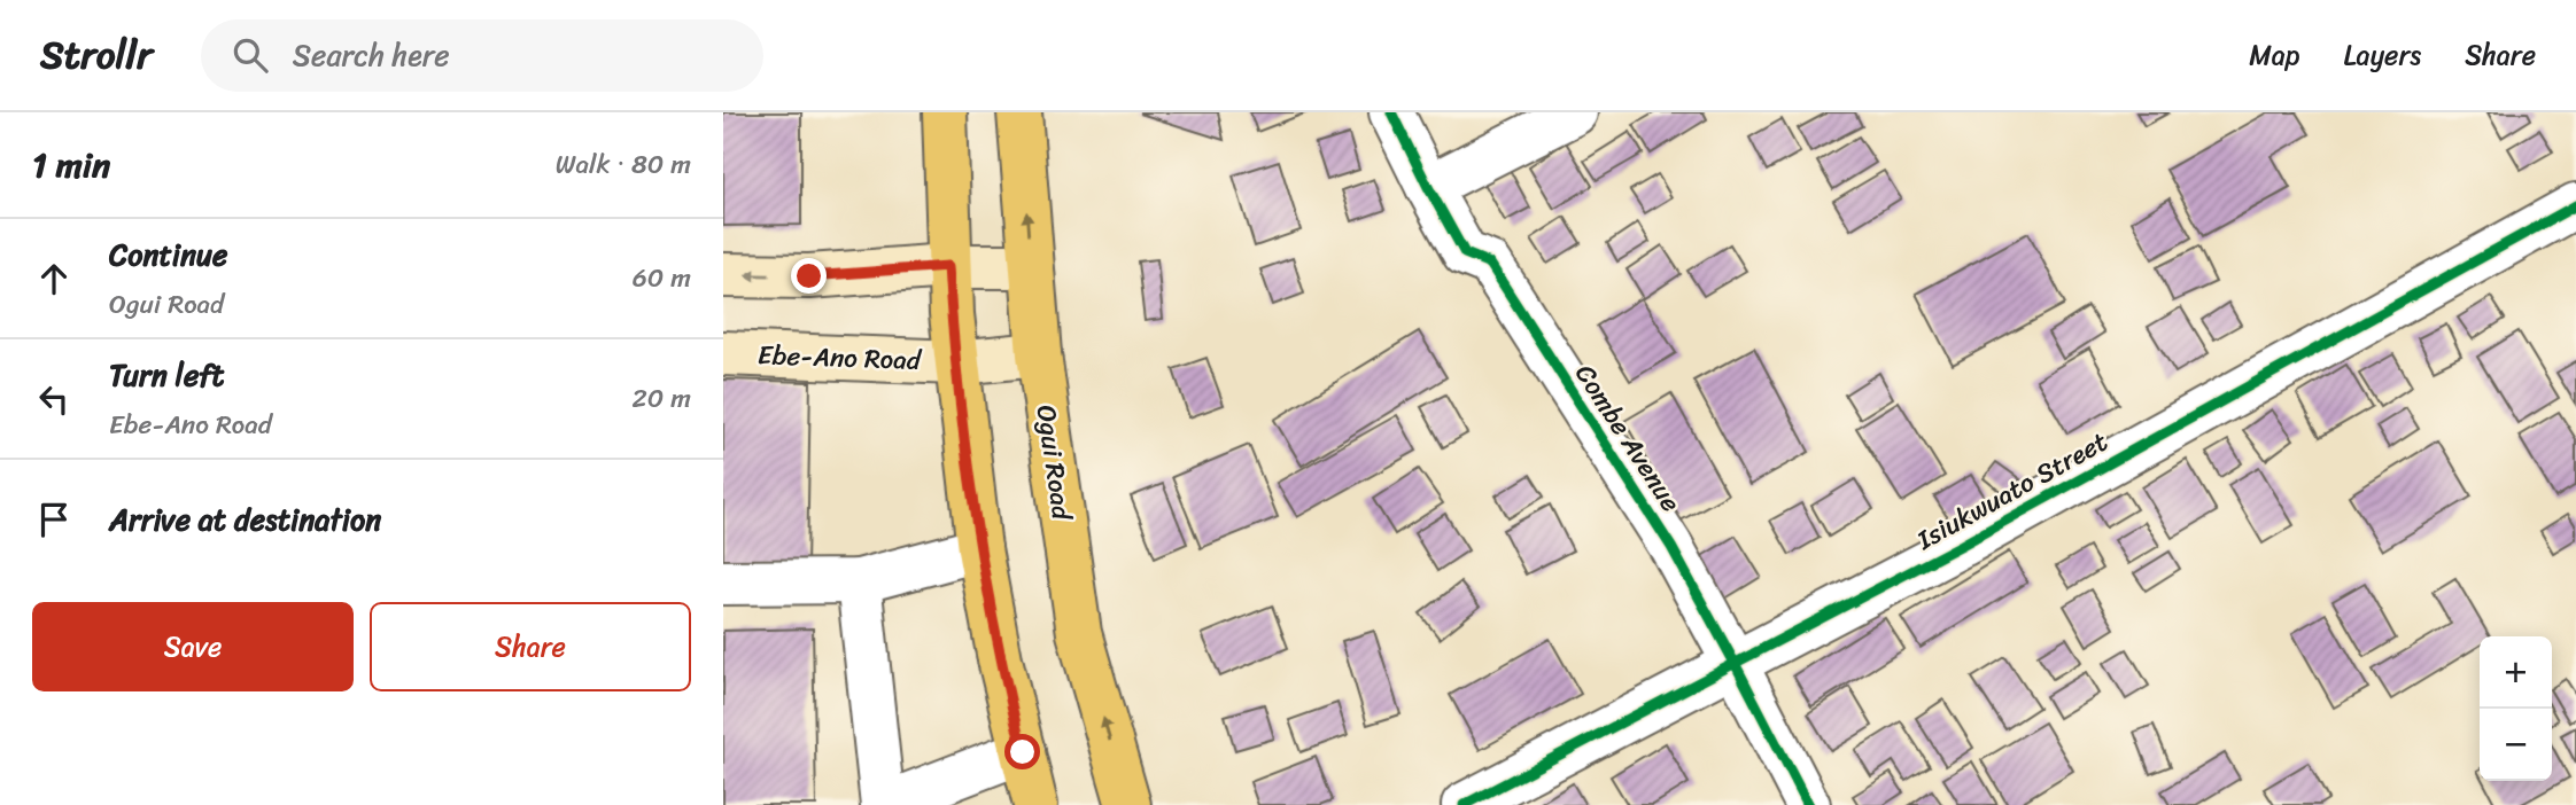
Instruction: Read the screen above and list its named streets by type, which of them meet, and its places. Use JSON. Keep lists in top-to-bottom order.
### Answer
{
  "streets": {
    "main road": ["Ebe-Ano Road", "Ogui Road"],
    "street": ["Combe Avenue", "Isiukwuato Street"]
  },
  "crossings": [
    ["Ebe-Ano Road", "Ogui Road"],
    ["Combe Avenue", "Isiukwuato Street"]
  ],
  "page": {
    "header": "Strollr",
    "search": "Search here",
    "nav": ["Map", "Layers", "Share"],
    "heading": ["1 min", "Walk · 80 m"],
    "list": [
      ["Continue", "Ogui Road", "60 m"],
      ["Turn left", "Ebe-Ano Road", "20 m"],
      "Arrive at destination"
    ],
    "buttons": ["Save", "Share"],
    "map_buttons": ["+", "−"]
  }
}
